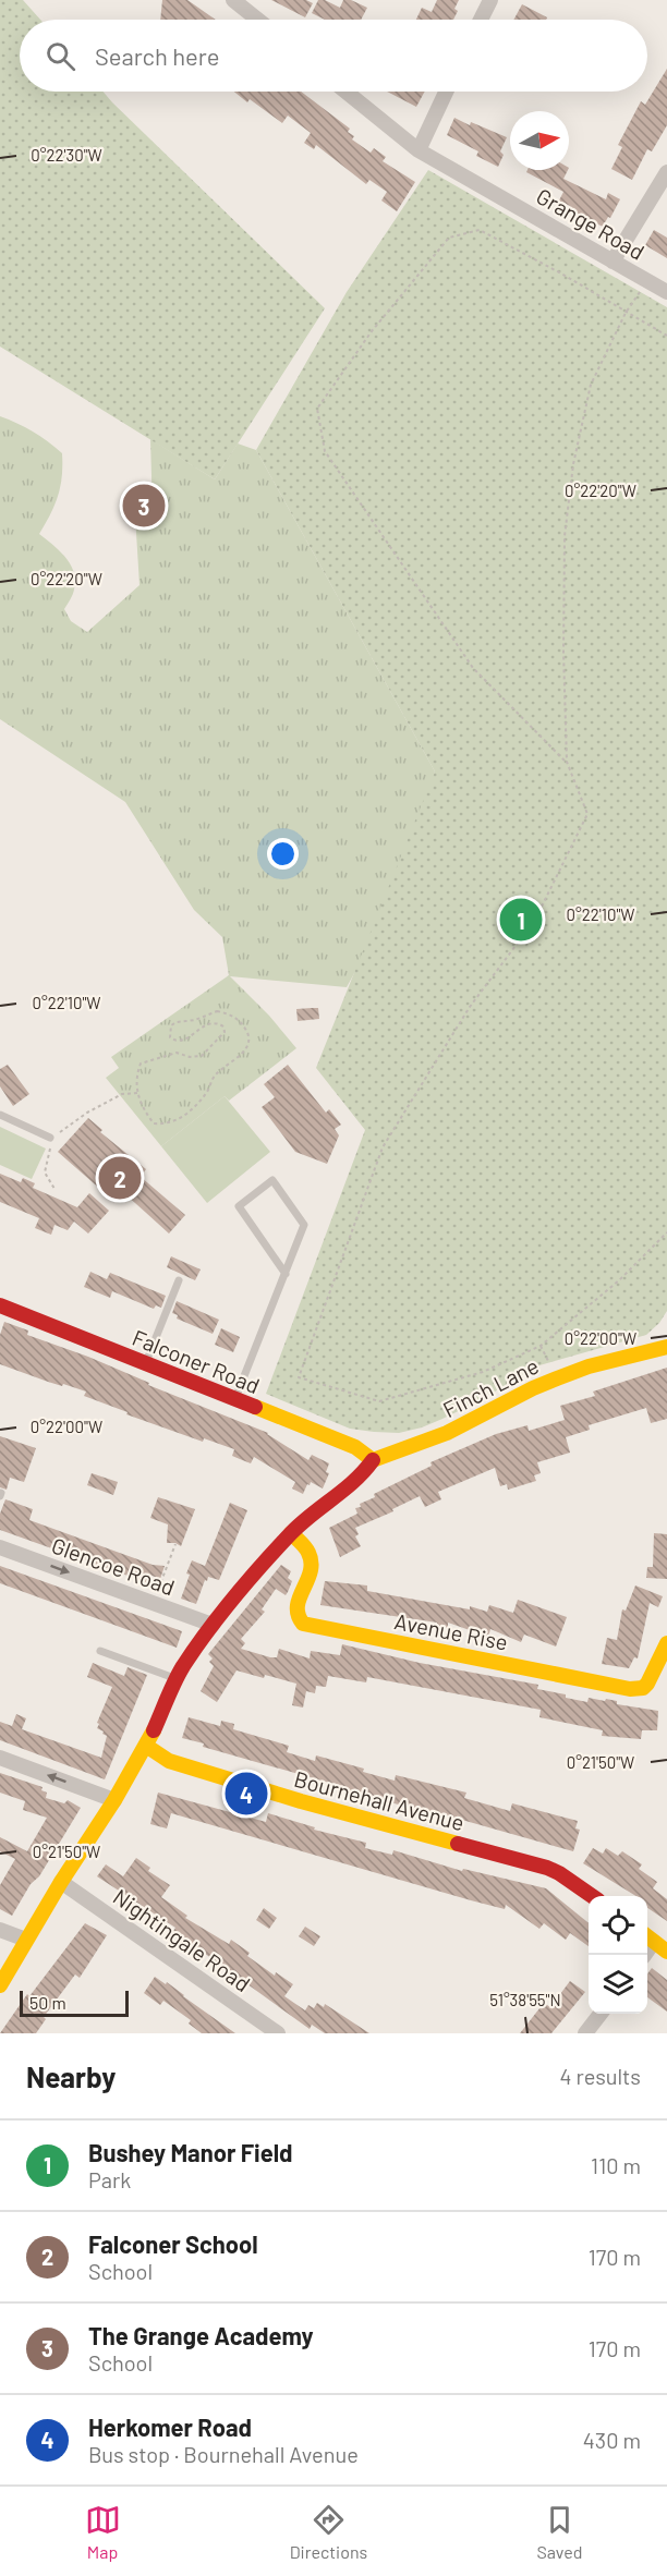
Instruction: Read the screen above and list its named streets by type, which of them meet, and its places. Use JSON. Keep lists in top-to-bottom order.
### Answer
{
  "streets": {
    "street": [
      "Grange Road",
      "Falconer Road",
      "Finch Lane",
      "Glencoe Road",
      "Avenue Rise",
      "Bournehall Avenue",
      "Nightingale Road"
    ]
  },
  "crossings": [
    ["Falconer Road", "Finch Lane"]
  ],
  "one_way": ["Glencoe Road"],
  "scale_bar": "50 m",
  "north": "right",
  "page": {
    "search": "Search here",
    "pins": [
      "3",
      "1",
      "2",
      "4"
    ],
    "scale": "50 m",
    "heading": ["Nearby", "4 results"],
    "list": [
      {
        "mark": "1",
        "name": "Bushey Manor Field",
        "note": "Park",
        "value": "110 m"
      },
      {
        "mark": "2",
        "name": "Falconer School",
        "note": "School",
        "value": "170 m"
      },
      {
        "mark": "3",
        "name": "The Grange Academy",
        "note": "School",
        "value": "170 m"
      },
      {
        "mark": "4",
        "name": "Herkomer Road",
        "note": "Bus stop · Bournehall Avenue",
        "value": "430 m"
      }
    ],
    "nav": ["Map", "Directions", "Saved"]
  },
  "coordinates": [
    "0°22'30\"W",
    "0°22'20\"W",
    "0°22'10\"W",
    "0°22'00\"W",
    "0°21'50\"W",
    "51°38'55\"N"
  ]
}
